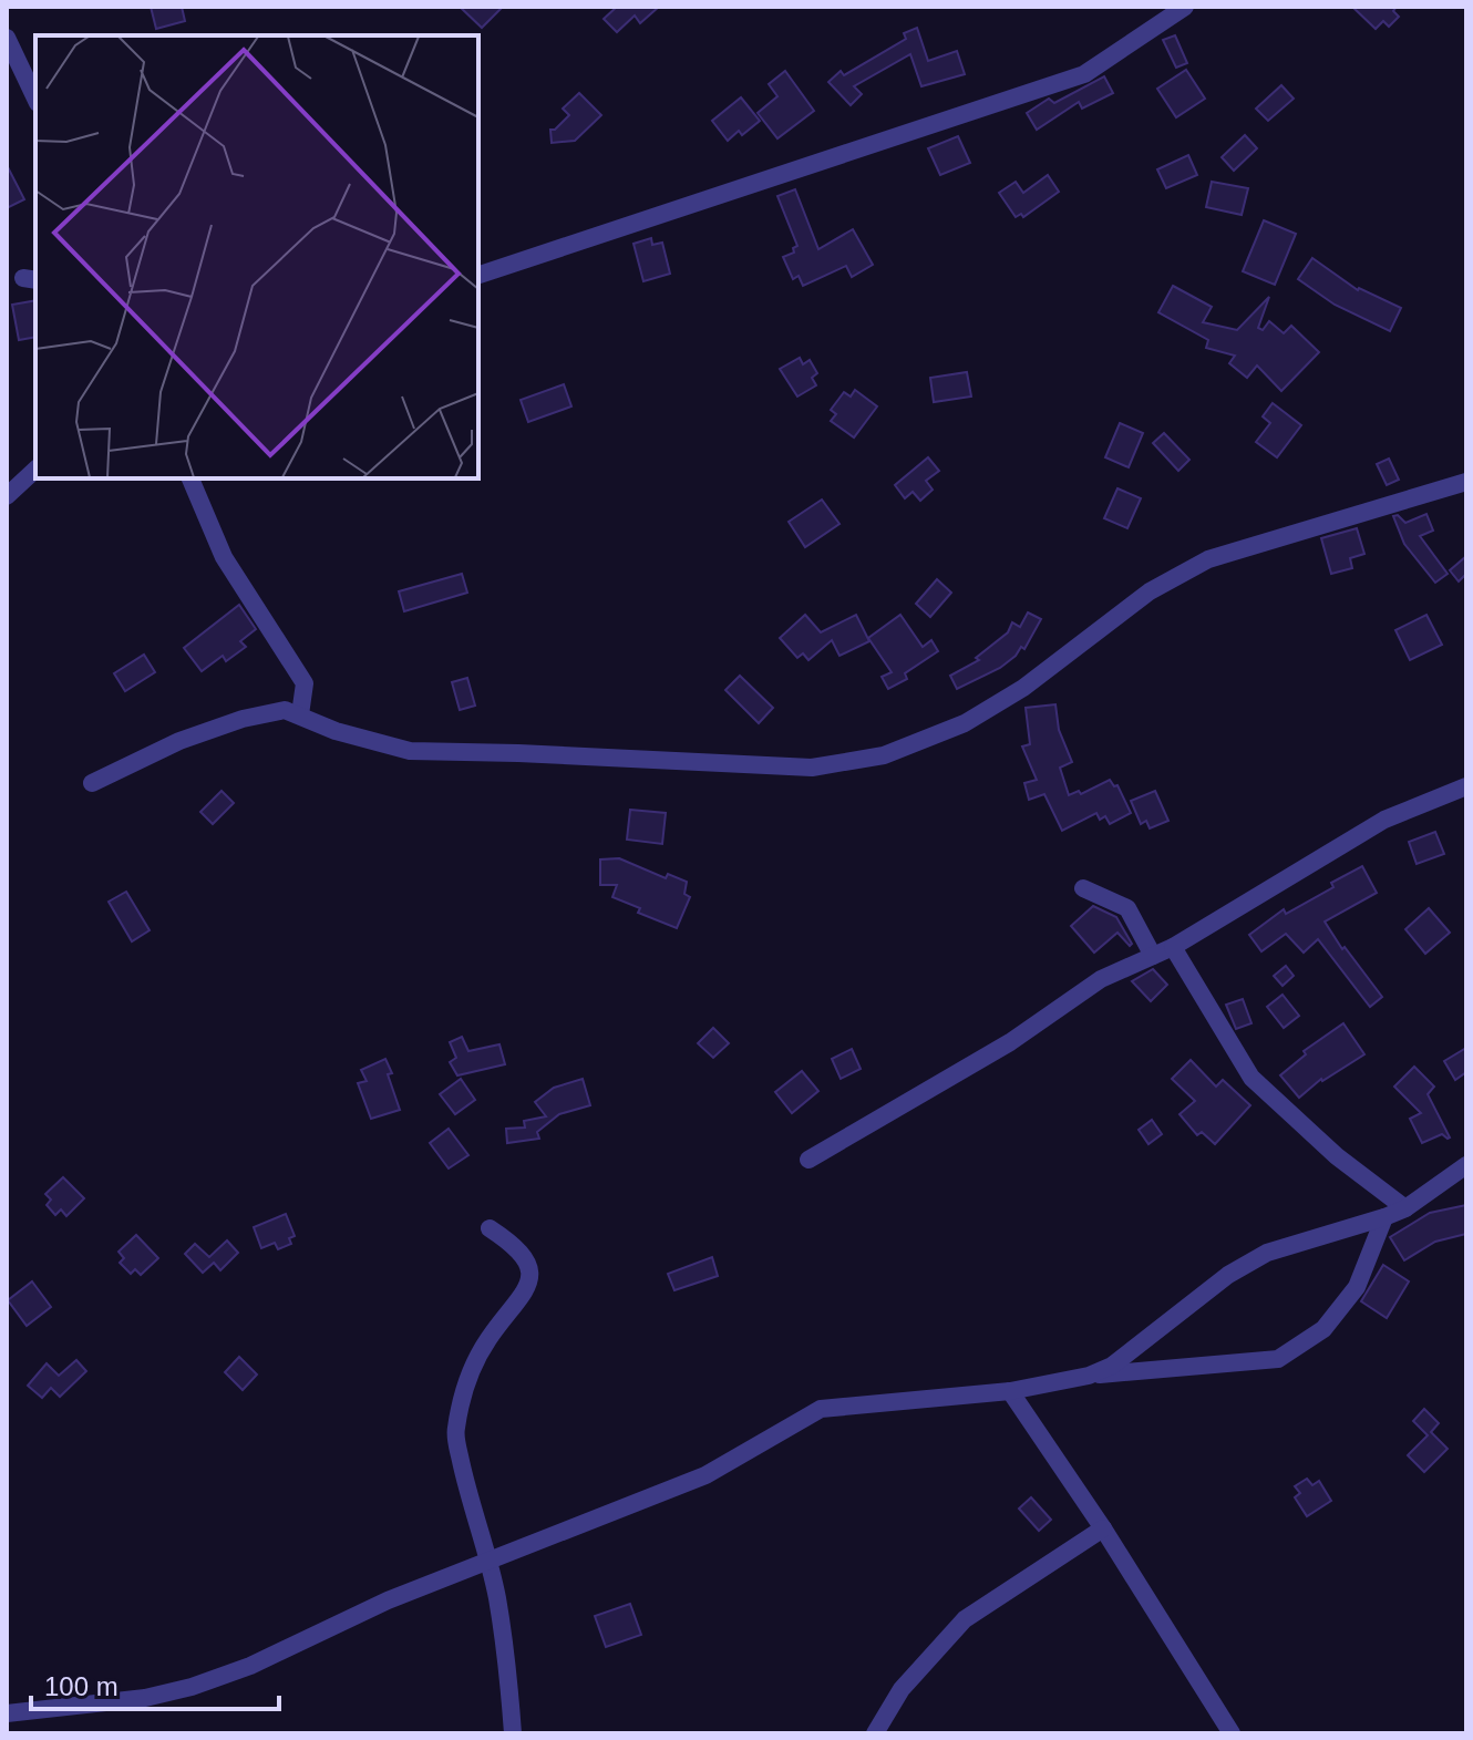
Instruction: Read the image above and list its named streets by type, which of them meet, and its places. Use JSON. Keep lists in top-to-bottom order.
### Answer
{
  "scale_bar": "100 m"
}
